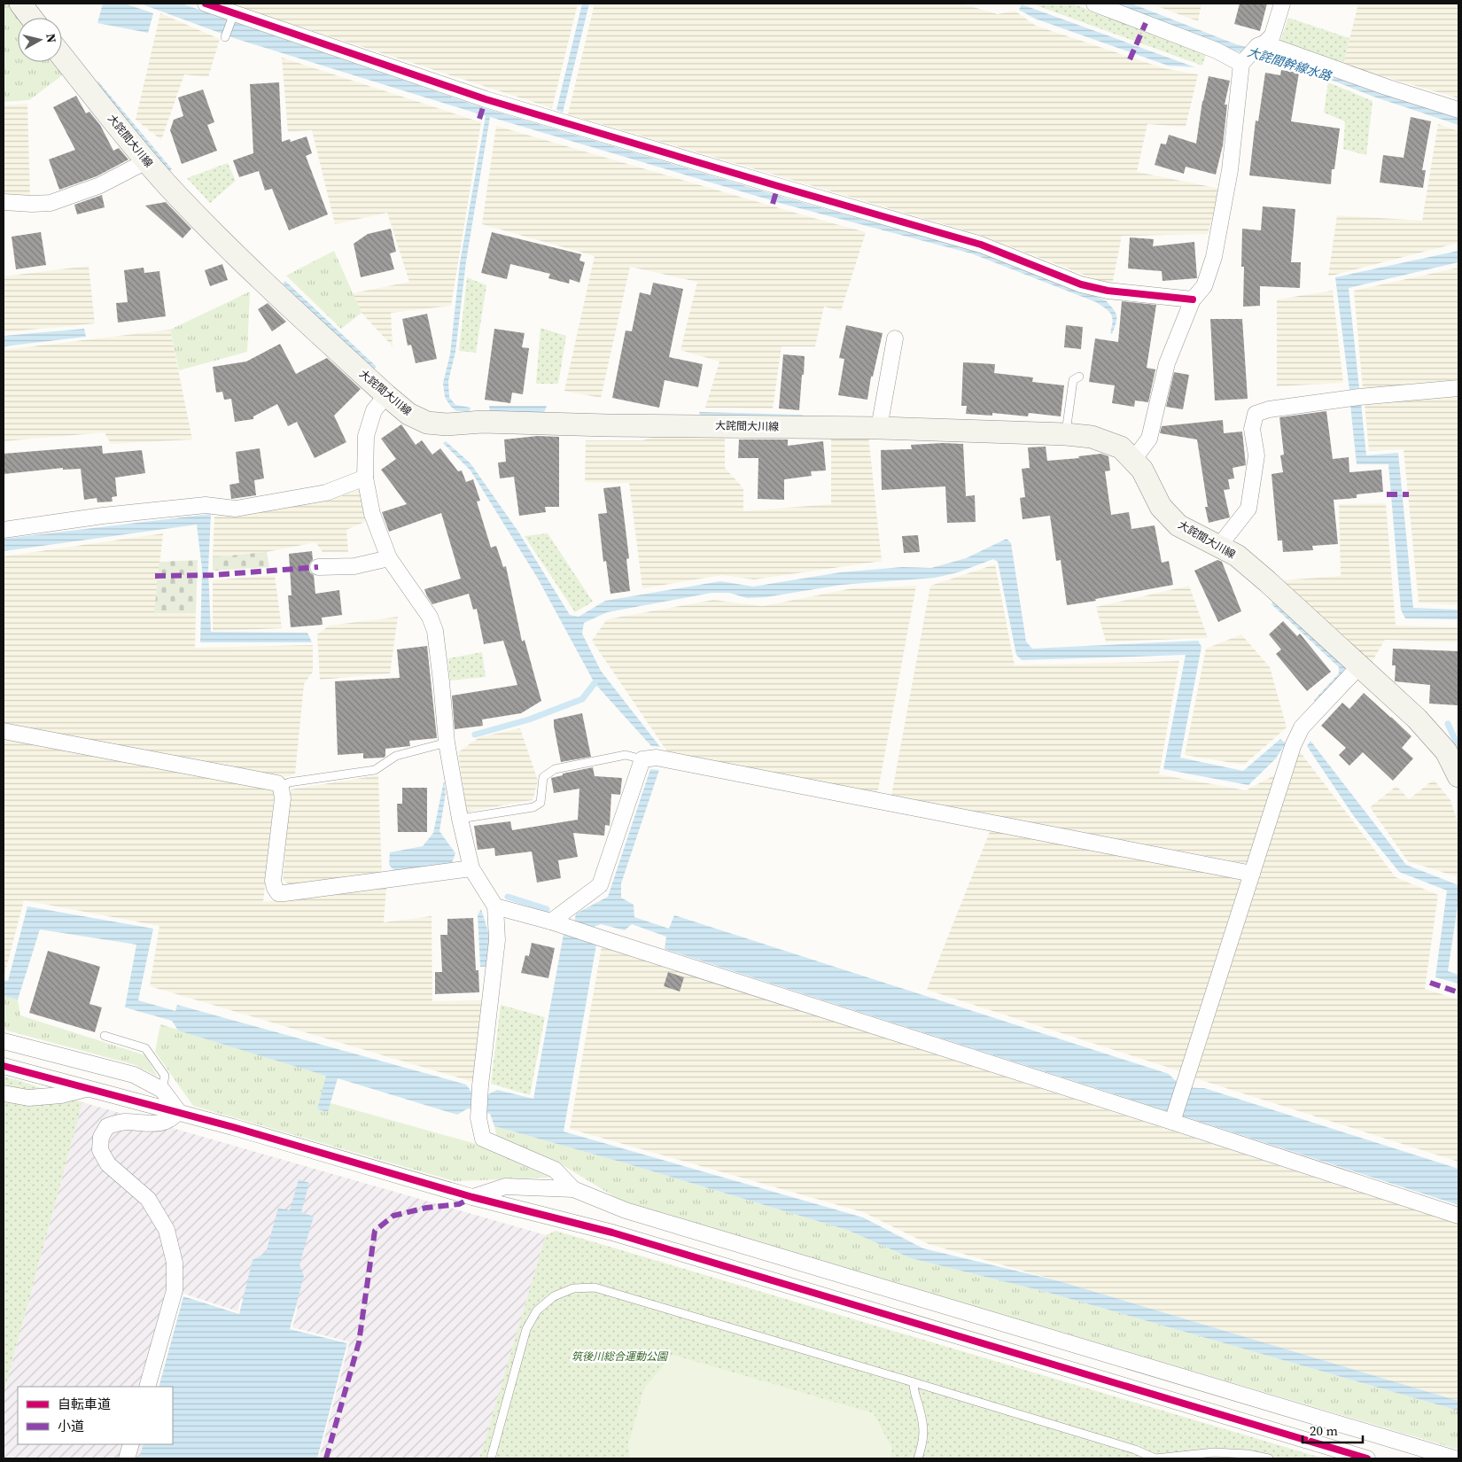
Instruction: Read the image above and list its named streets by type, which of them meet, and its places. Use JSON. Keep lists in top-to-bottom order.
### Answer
{
  "streets": {
    "main road": ["大詫間大川線"]
  },
  "water": ["大詫間幹線水路"],
  "parks": ["筑後川総合運動公園"],
  "legend": ["自転車道", "小道"],
  "scale_bar": "20 m",
  "north": "right"
}
